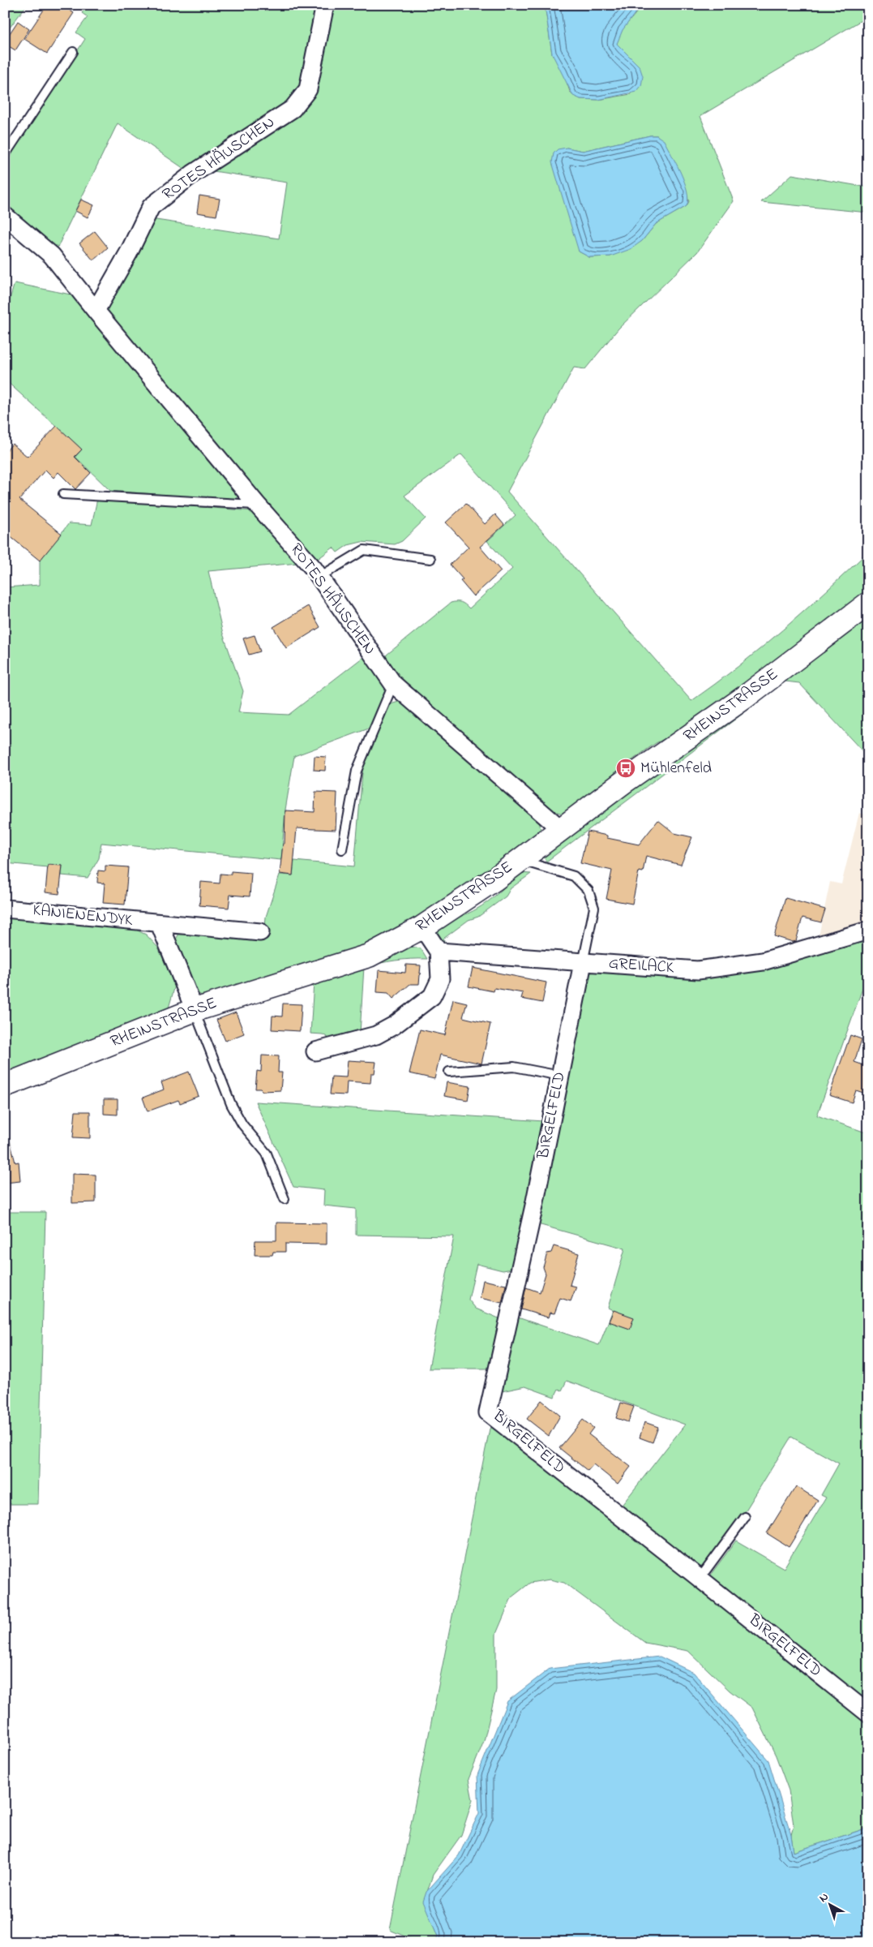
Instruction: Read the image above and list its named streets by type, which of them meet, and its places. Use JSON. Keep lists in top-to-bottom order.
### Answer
{
  "streets": {
    "main road": ["RHEINSTRASSE"],
    "street": [
      "ROTES HÄUSCHEN",
      "KANIENENDYK",
      "GREILACK",
      "BIRGELFELD"
    ]
  },
  "crossings": [
    ["ROTES HÄUSCHEN", "RHEINSTRASSE"],
    ["GREILACK", "BIRGELFELD"]
  ],
  "places": {
    "bus stop": ["Mühlenfeld"]
  },
  "north": "top left"
}
